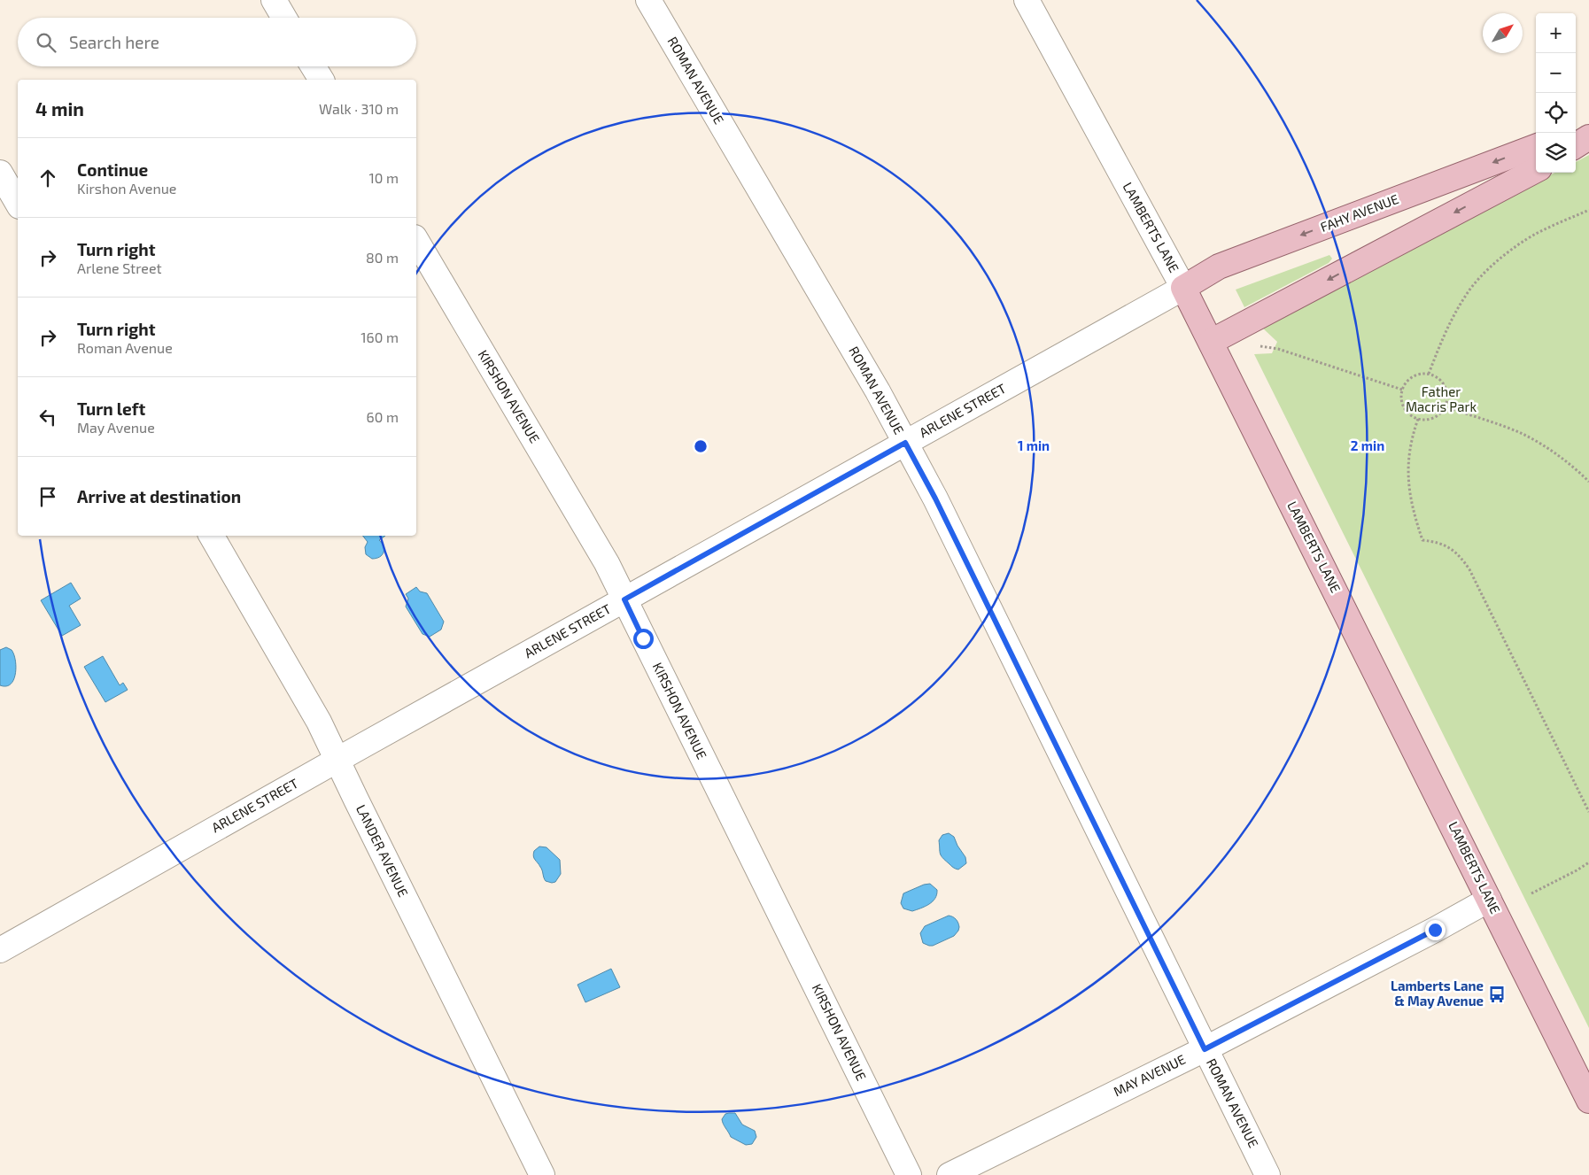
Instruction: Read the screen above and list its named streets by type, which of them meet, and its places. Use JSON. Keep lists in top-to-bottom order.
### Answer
{
  "streets": {
    "main road": ["FAHY AVENUE", "LAMBERTS LANE"],
    "street": [
      "ROMAN AVENUE",
      "KIRSHON AVENUE",
      "ARLENE STREET",
      "LANDER AVENUE",
      "MAY AVENUE"
    ]
  },
  "crossings": [
    ["ROMAN AVENUE", "ARLENE STREET"],
    ["ROMAN AVENUE", "MAY AVENUE"],
    ["FAHY AVENUE", "LAMBERTS LANE"],
    ["FAHY AVENUE", "ARLENE STREET"],
    ["LAMBERTS LANE", "ARLENE STREET"],
    ["LAMBERTS LANE", "MAY AVENUE"],
    ["KIRSHON AVENUE", "ARLENE STREET"],
    ["ARLENE STREET", "LANDER AVENUE"]
  ],
  "parks": ["Father Macris Park"],
  "places": {
    "bus stop": ["Lamberts Lane & May Avenue"]
  },
  "north": "top right",
  "page": {
    "map_buttons": ["+", "−"],
    "search": "Search here",
    "heading": ["4 min", "Walk · 310 m"],
    "list": [
      ["Continue", "Kirshon Avenue", "10 m"],
      ["Turn right", "Arlene Street", "80 m"],
      ["Turn right", "Roman Avenue", "160 m"],
      ["Turn left", "May Avenue", "60 m"],
      "Arrive at destination"
    ]
  },
  "rings": ["1 min", "2 min"]
}
